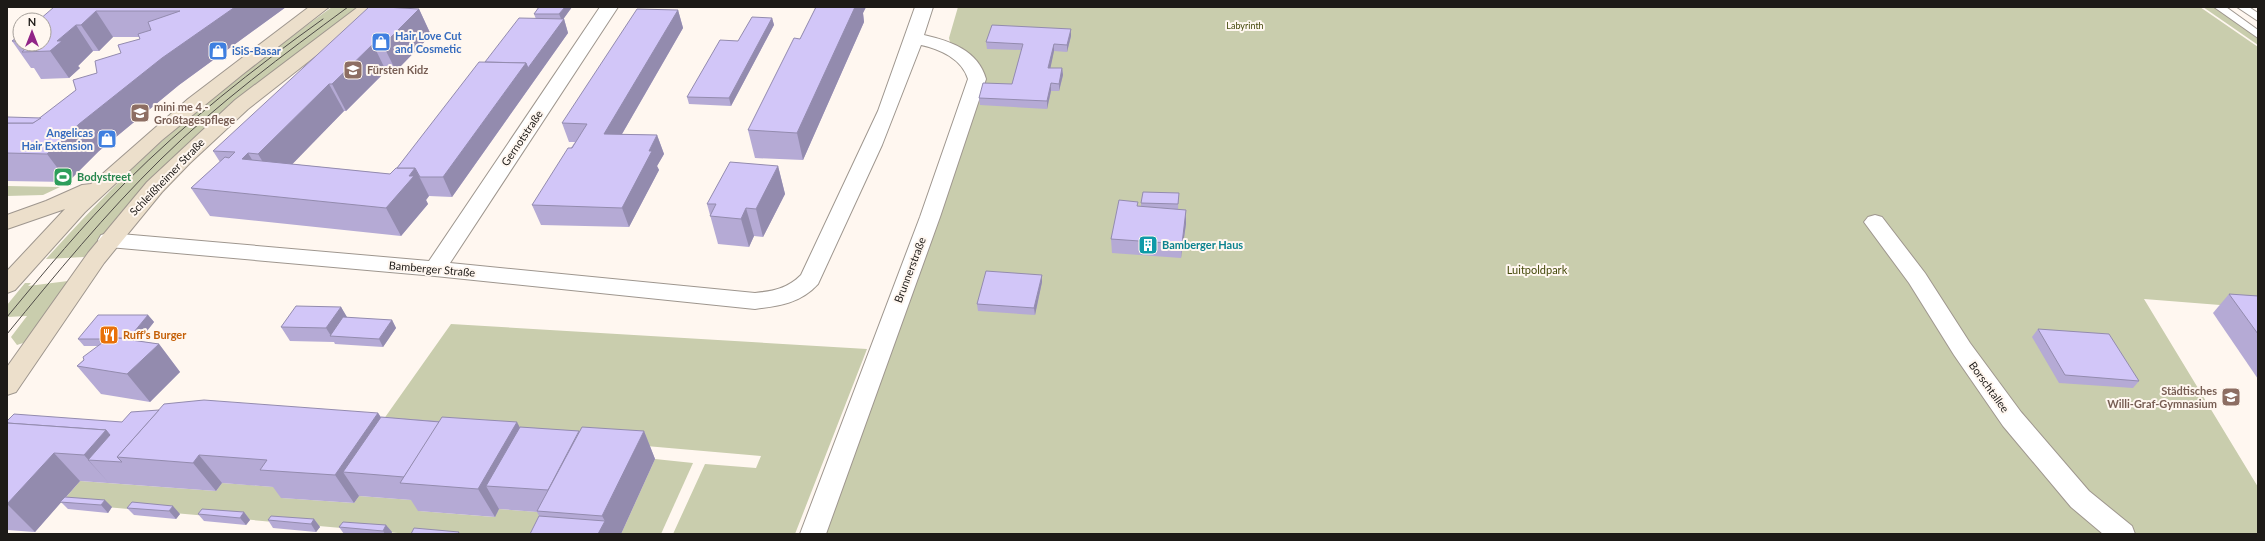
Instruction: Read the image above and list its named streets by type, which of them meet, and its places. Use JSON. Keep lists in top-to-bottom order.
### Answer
{
  "streets": {
    "main road": ["Schleißheimer Straße"],
    "street": [
      "Gernotstraße",
      "Bamberger Straße",
      "Brunnerstraße",
      "Borschtallee"
    ]
  },
  "crossings": [
    ["Gernotstraße", "Bamberger Straße"],
    ["Schleißheimer Straße", "Bamberger Straße"],
    ["Bamberger Straße", "Brunnerstraße"]
  ],
  "parks": ["Labyrinth", "Luitpoldpark"],
  "places": {
    "shop": ["Hair Love Cut and Cosmetic", "iSiS-Basar", "Angelicas Hair Extension"],
    "school or university": ["Fürsten Kidz", "mini me 4 - Großtagespflege", "Städtisches Willi-Graf-Gymnasium"],
    "sports": ["Bodystreet"],
    "building": ["Bamberger Haus"],
    "restaurant": ["Ruff’s Burger"]
  },
  "north": "top"
}
